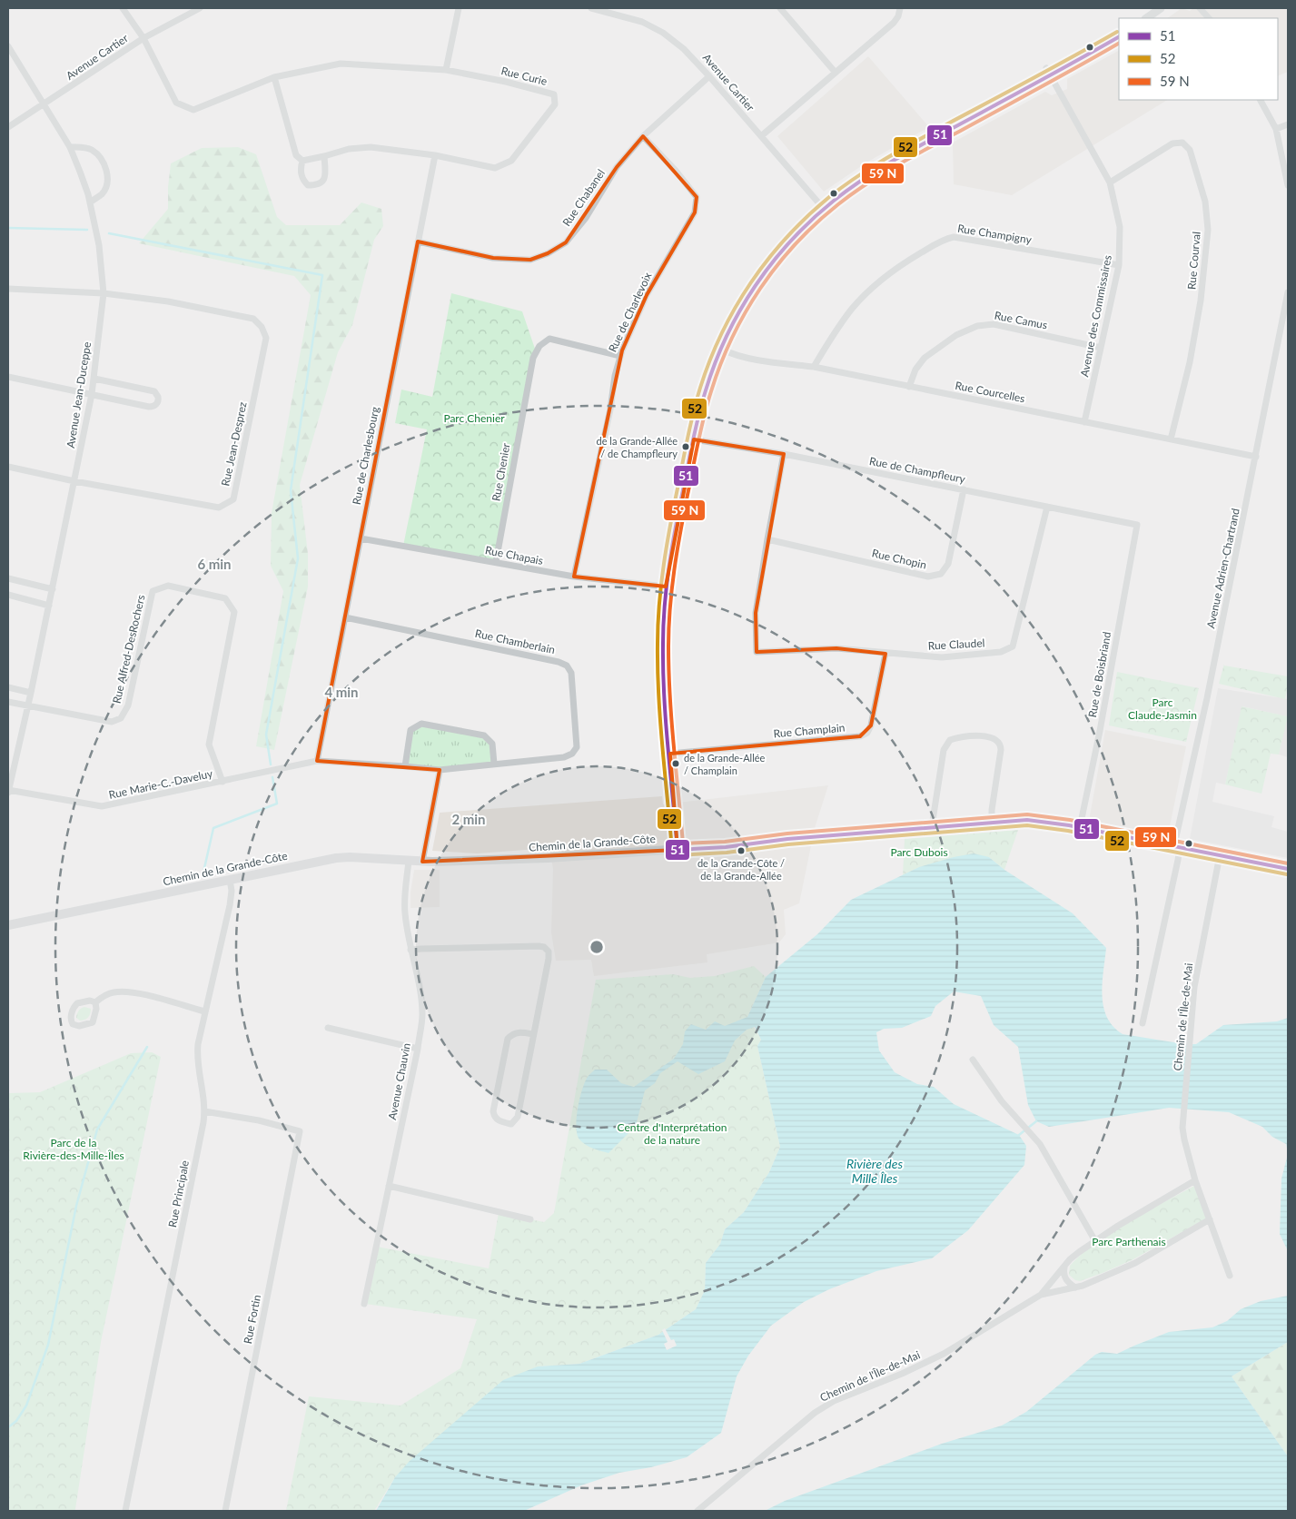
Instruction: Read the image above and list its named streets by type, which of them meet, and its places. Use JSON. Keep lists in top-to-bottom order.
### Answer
{
  "streets": {
    "main road": ["Chemin de la Grande-Côte"],
    "street": [
      "Avenue Cartier",
      "Rue Curie",
      "Rue Chabanel",
      "Rue Champigny",
      "Rue Courval",
      "Rue de Charlevoix",
      "Avenue des Commissaires",
      "Rue Camus",
      "Rue Courcelles",
      "Avenue Jean-Duceppe",
      "Rue Jean-Desprez",
      "Rue de Charlesbourg",
      "Rue de Champfleury",
      "Rue Chenier",
      "Rue Chapais",
      "Rue Chopin",
      "Avenue Adrien-Chartrand",
      "Rue Chamberlain",
      "Rue Claudel",
      "Rue Alfred-DesRochers",
      "Rue de Boisbriand",
      "Rue Champlain",
      "Rue Marie-C.-Daveluy",
      "Chemin de l'Île-de-Mai",
      "Avenue Chauvin",
      "Rue Principale",
      "Rue Fortin"
    ]
  },
  "crossings": [
    ["Avenue Cartier", "Rue Curie"],
    ["Avenue Cartier", "Rue Chabanel"],
    ["Avenue Cartier", "Avenue Jean-Duceppe"],
    ["Rue Curie", "Rue de Charlesbourg"],
    ["Rue Chabanel", "Rue de Charlevoix"],
    ["Rue Chabanel", "Rue de Charlesbourg"],
    ["Rue Champigny", "Avenue des Commissaires"],
    ["Rue Champigny", "Rue Courcelles"],
    ["Rue Courval", "Avenue des Commissaires"],
    ["Rue Courval", "Rue Courcelles"],
    ["Rue de Charlevoix", "Rue Chenier"],
    ["Rue de Charlevoix", "Rue Chapais"],
    ["Avenue des Commissaires", "Rue Camus"],
    ["Avenue des Commissaires", "Rue Courcelles"],
    ["Rue Camus", "Rue Courcelles"],
    ["Rue Courcelles", "Avenue Adrien-Chartrand"],
    ["Avenue Jean-Duceppe", "Rue Jean-Desprez"],
    ["Avenue Jean-Duceppe", "Rue Alfred-DesRochers"],
    ["Avenue Jean-Duceppe", "Rue Marie-C.-Daveluy"],
    ["Rue de Charlesbourg", "Rue Chapais"],
    ["Rue de Charlesbourg", "Rue Chamberlain"],
    ["Rue de Charlesbourg", "Rue Marie-C.-Daveluy"],
    ["Rue de Champfleury", "Rue Chopin"],
    ["Rue de Champfleury", "Rue Claudel"],
    ["Rue de Champfleury", "Rue de Boisbriand"],
    ["Rue Chenier", "Rue Chapais"],
    ["Rue Chopin", "Rue Claudel"],
    ["Avenue Adrien-Chartrand", "Chemin de la Grande-Côte"],
    ["Rue Chamberlain", "Rue Marie-C.-Daveluy"],
    ["Rue Claudel", "Rue Champlain"],
    ["Rue Alfred-DesRochers", "Rue Marie-C.-Daveluy"],
    ["Rue de Boisbriand", "Chemin de la Grande-Côte"],
    ["Chemin de la Grande-Côte", "Chemin de l'Île-de-Mai"],
    ["Chemin de la Grande-Côte", "Avenue Chauvin"],
    ["Chemin de la Grande-Côte", "Rue Principale"],
    ["Rue Principale", "Rue Fortin"]
  ],
  "water": ["Rivière des Mille Îles"],
  "parks": [
    "Parc Chenier",
    "Parc Claude-Jasmin",
    "Parc Dubois",
    "Centre d'Interprétation de la nature",
    "Parc de la Rivière-des-Mille-Îles",
    "Parc Parthenais"
  ],
  "places": ["de la Grande-Allée / de Champfleury", "de la Grande-Allée / Champlain", "de la Grande-Côte / de la Grande-Allée"],
  "lines": ["transit line 52", "transit line 51"],
  "legend": ["51", "52", "59 N"],
  "rings": ["6 min", "4 min", "2 min"]
}
